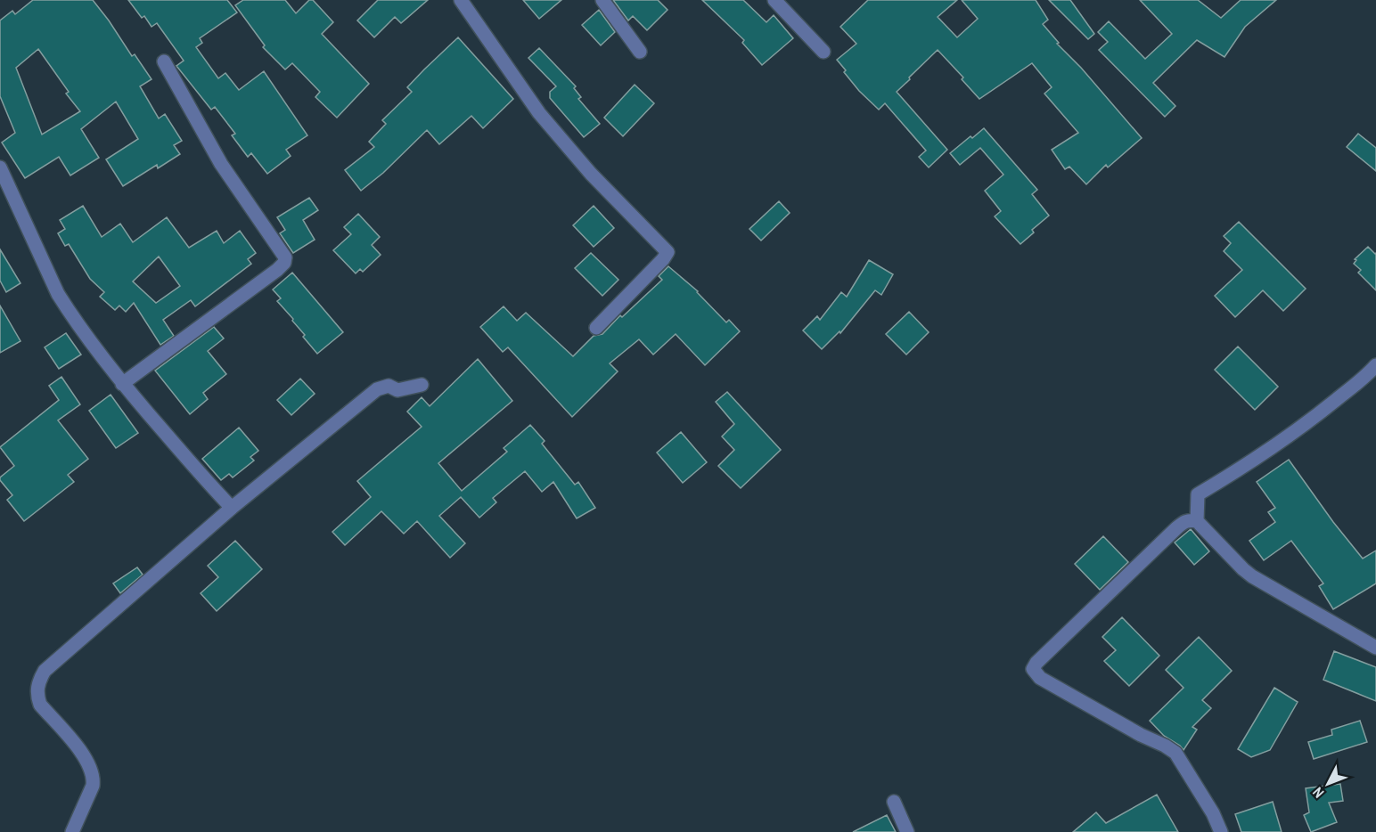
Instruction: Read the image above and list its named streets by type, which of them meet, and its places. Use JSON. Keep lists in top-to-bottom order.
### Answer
{
  "north": "bottom left"
}
